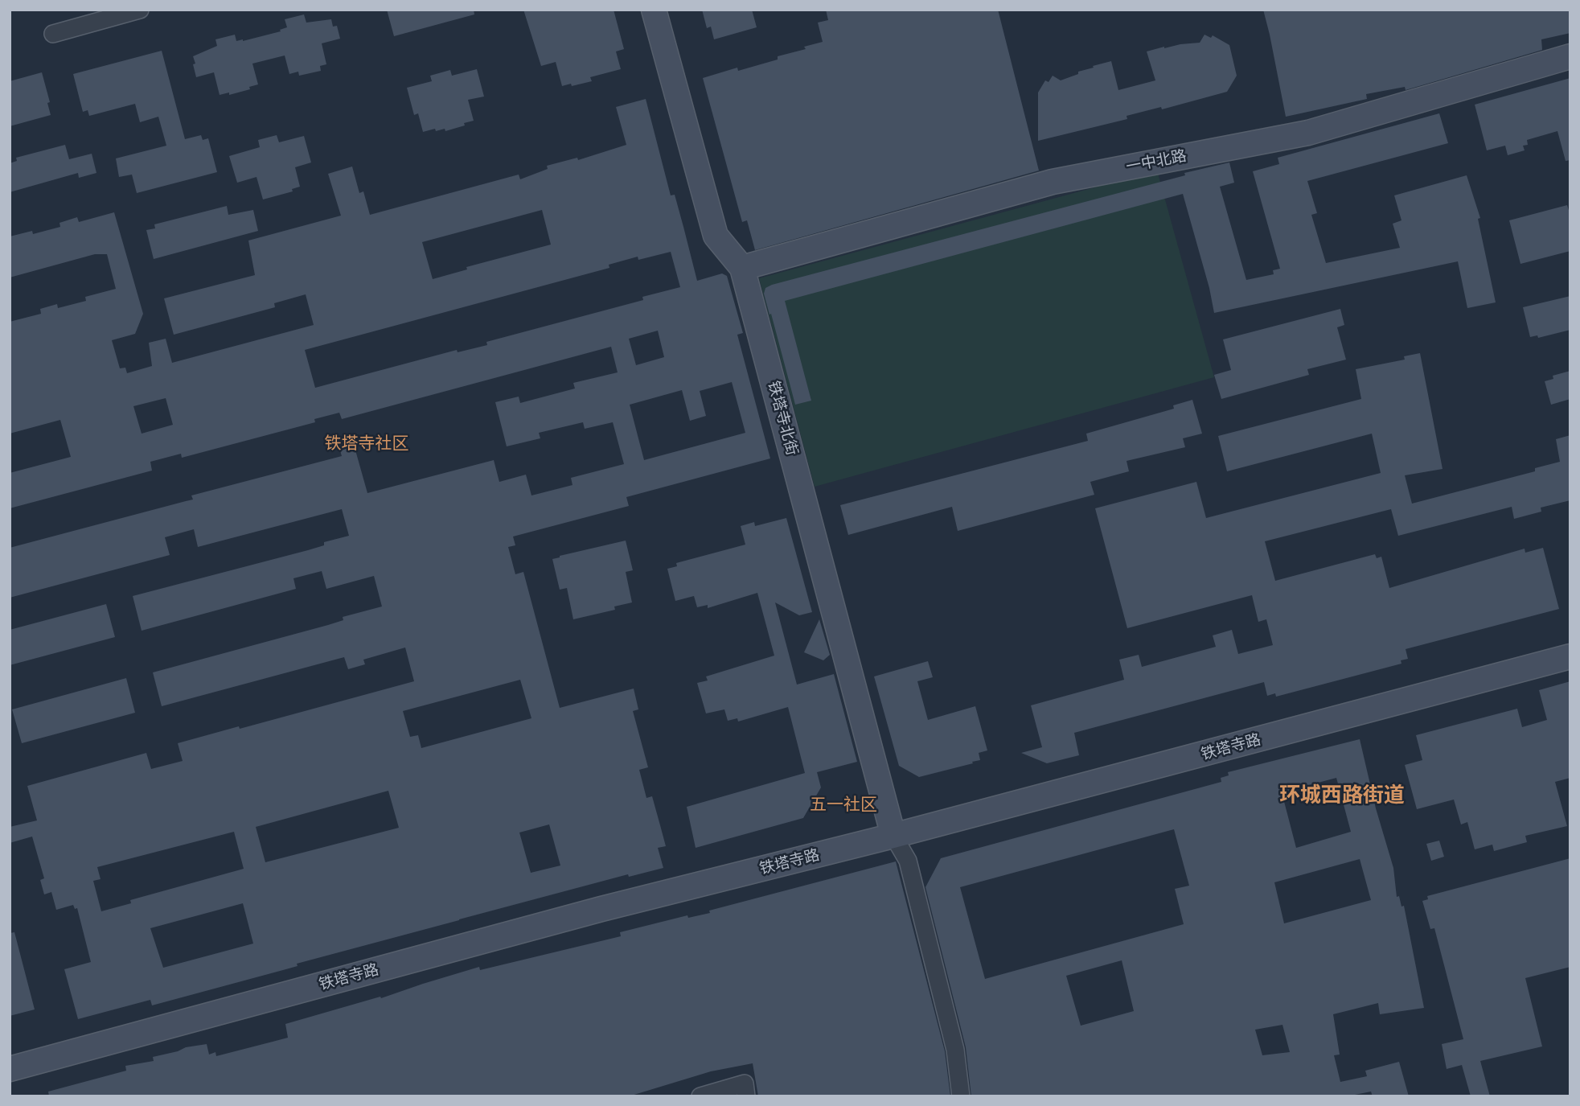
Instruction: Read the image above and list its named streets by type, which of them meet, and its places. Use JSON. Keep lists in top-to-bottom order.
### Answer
{
  "streets": {
    "street": ["一中北路", "铁塔寺北街", "铁塔寺路"]
  },
  "crossings": [
    ["一中北路", "铁塔寺北街"],
    ["铁塔寺北街", "铁塔寺路"]
  ],
  "districts": ["铁塔寺社区", "环城西路街道", "五一社区"]
}
